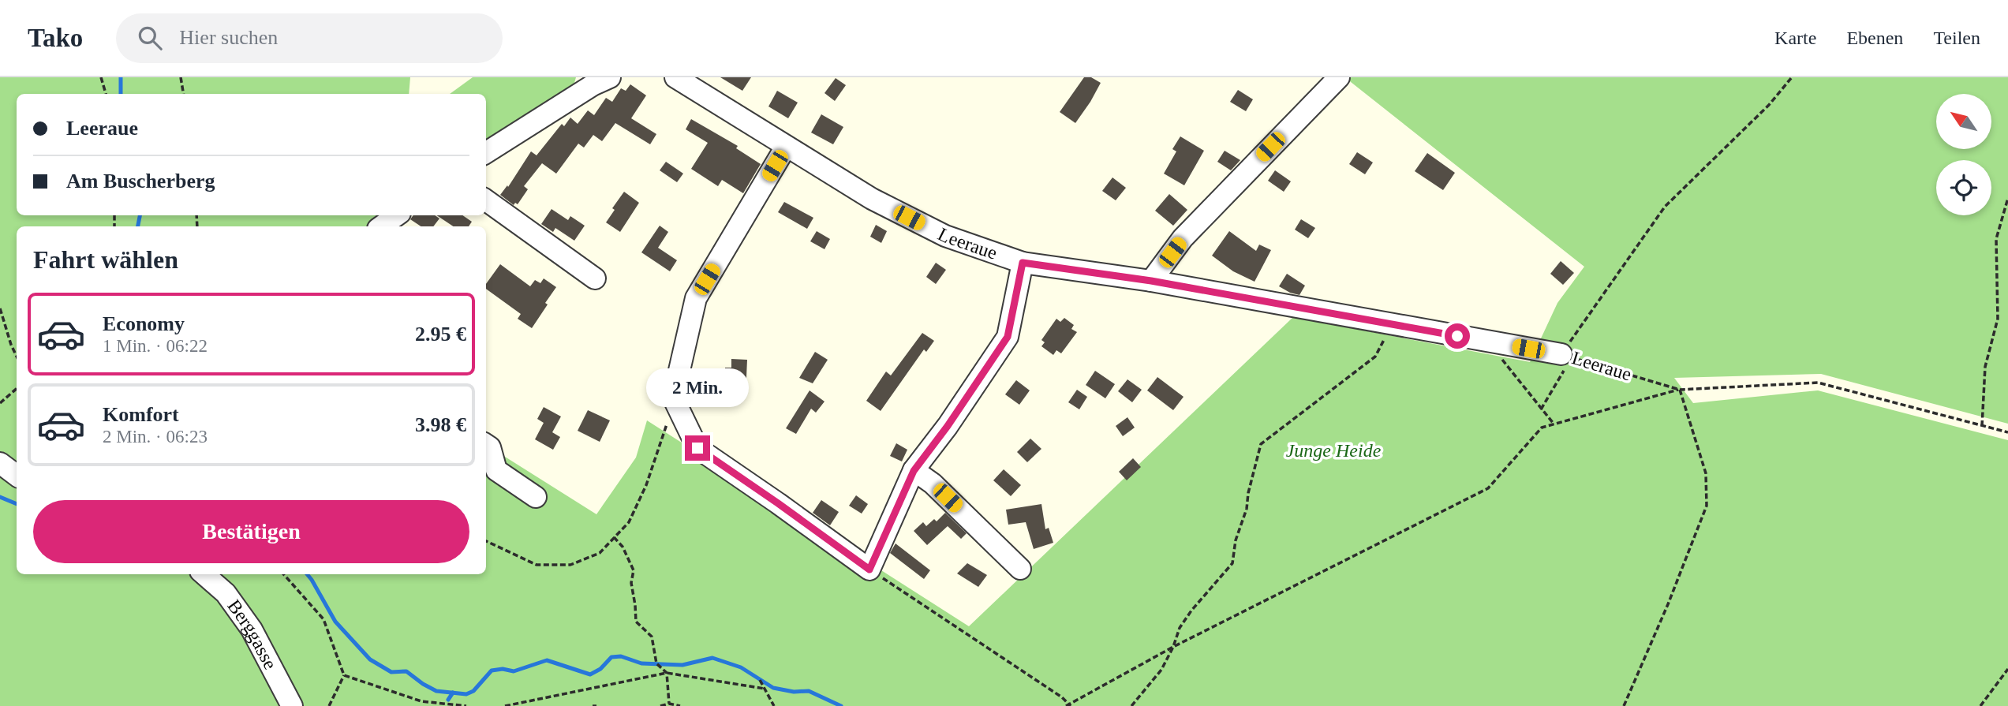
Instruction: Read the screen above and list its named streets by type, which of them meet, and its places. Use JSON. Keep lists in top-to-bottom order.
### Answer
{
  "streets": {
    "street": ["Leeraue", "Berggasse"]
  },
  "parks": ["Junge Heide"],
  "north": "top left",
  "page": {
    "header": "Tako",
    "search": "Hier suchen",
    "nav": ["Karte", "Ebenen", "Teilen"],
    "banner": ["Leeraue", "Am Buscherberg"],
    "heading": "Fahrt wählen",
    "list": [
      {
        "name": "Economy",
        "note": "1 Min. · 06:22",
        "value": "2.95 €"
      },
      {
        "name": "Komfort",
        "note": "2 Min. · 06:23",
        "value": "3.98 €"
      }
    ],
    "bubble": "2 Min.",
    "buttons": "Bestätigen"
  }
}
